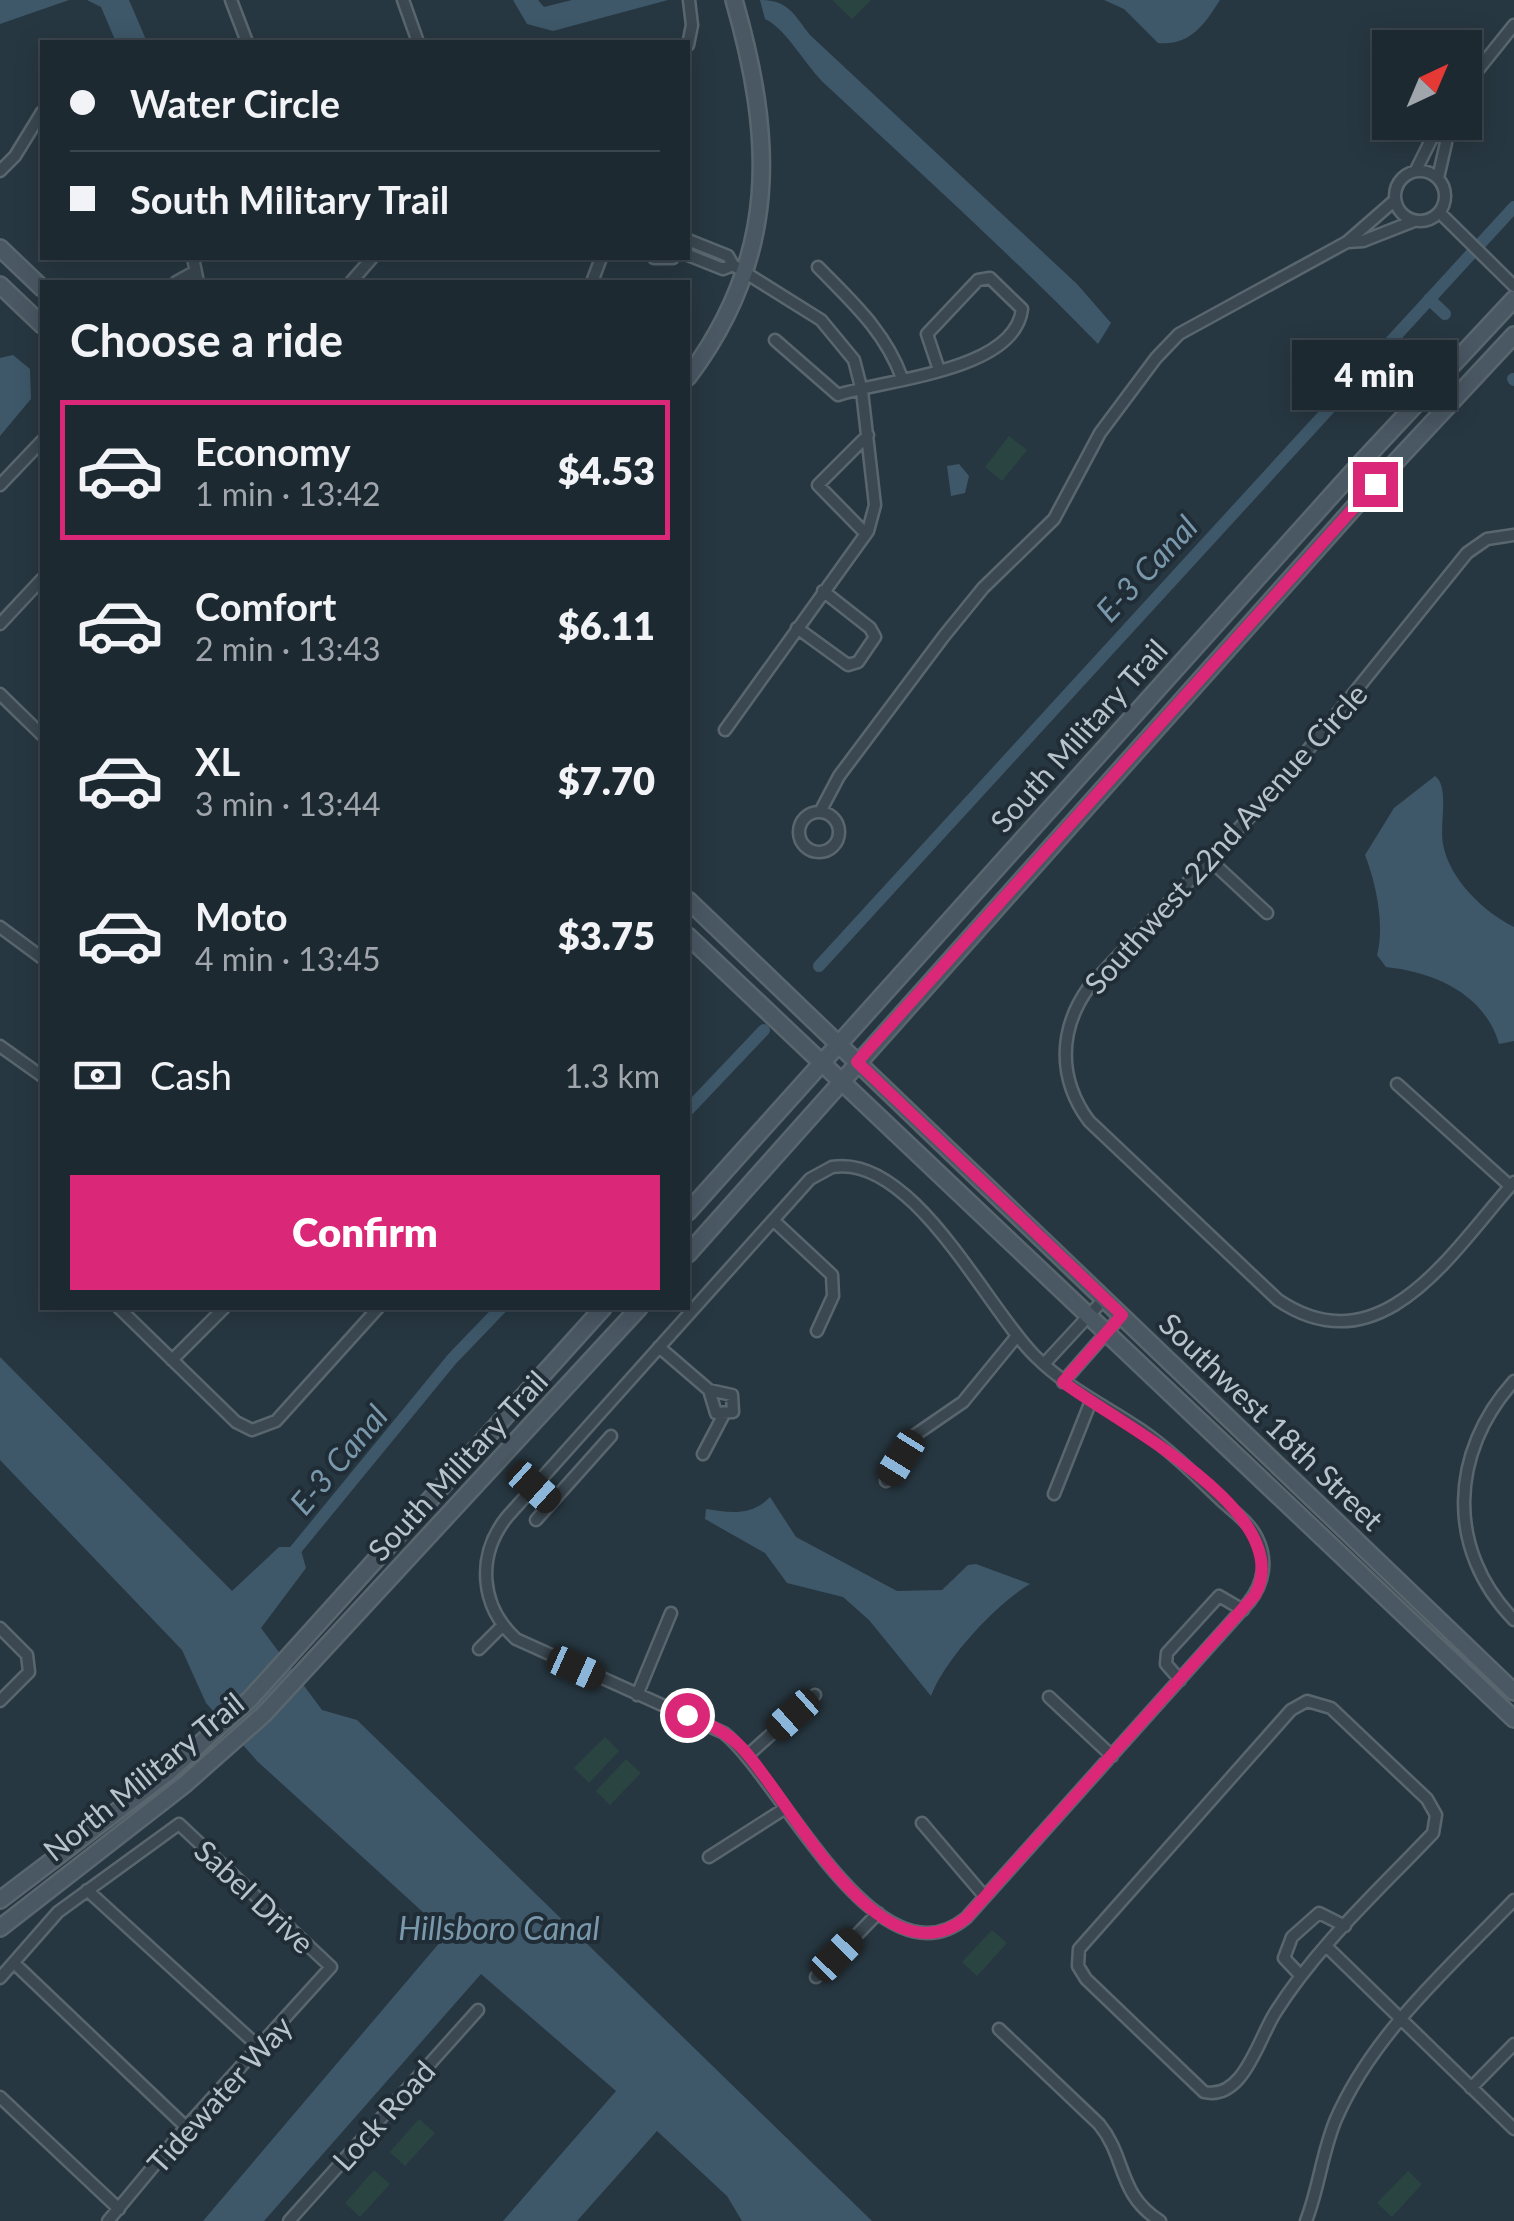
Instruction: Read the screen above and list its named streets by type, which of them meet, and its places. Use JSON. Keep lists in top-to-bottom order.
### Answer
{
  "streets": {
    "street": [
      "South Military Trail",
      "Southwest 22nd Avenue Circle",
      "Southwest 18th Street",
      "North Military Trail",
      "Sabel Drive",
      "Tidewater Way",
      "Lock Road"
    ]
  },
  "crossings": [
    ["South Military Trail", "Southwest 18th Street"],
    ["South Military Trail", "North Military Trail"],
    ["Sabel Drive", "Tidewater Way"]
  ],
  "water": ["E-3 Canal", "Hillsboro Canal"],
  "north": "top right",
  "page": {
    "banner": ["Water Circle", "South Military Trail"],
    "heading": "Choose a ride",
    "bubble": "4 min",
    "list": [
      {
        "name": "Economy",
        "note": "1 min · 13:42",
        "value": "$4.53"
      },
      {
        "name": "Comfort",
        "note": "2 min · 13:43",
        "value": "$6.11"
      },
      {
        "name": "XL",
        "note": "3 min · 13:44",
        "value": "$7.70"
      },
      {
        "name": "Moto",
        "note": "4 min · 13:45",
        "value": "$3.75"
      }
    ],
    "pay": ["Cash", "1.3 km"],
    "buttons": "Confirm"
  }
}
